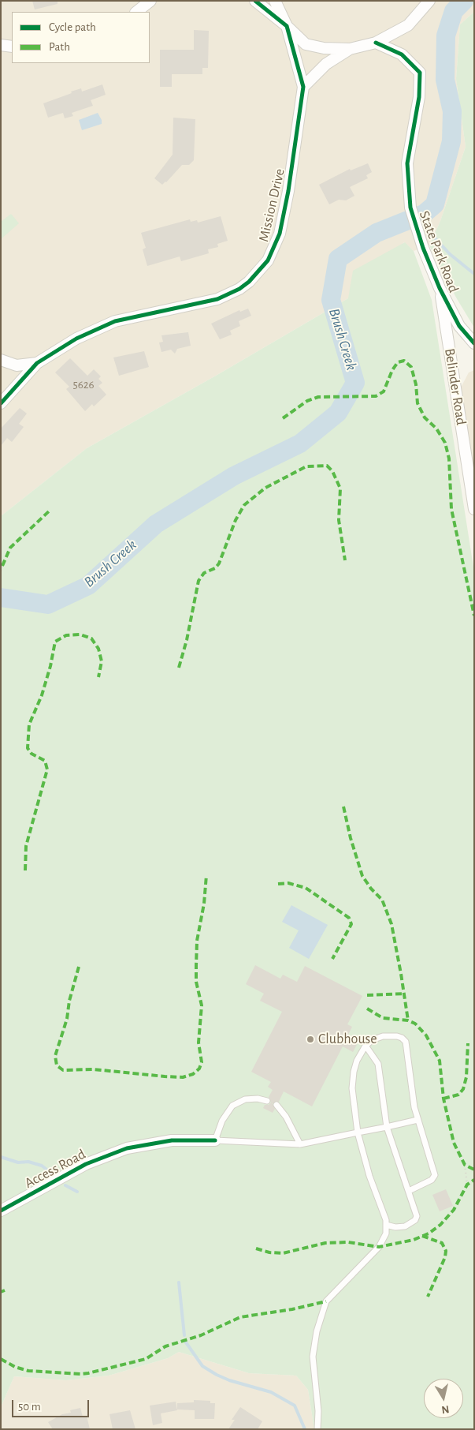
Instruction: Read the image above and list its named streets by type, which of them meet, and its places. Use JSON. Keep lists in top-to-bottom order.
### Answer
{
  "streets": {
    "street": [
      "Mission Drive",
      "State Park Road",
      "Belinder Road",
      "Access Road"
    ]
  },
  "crossings": [
    ["State Park Road", "Belinder Road"]
  ],
  "water": ["Brush Creek"],
  "places": ["Clubhouse"],
  "house_numbers": ["5626"],
  "legend": ["Cycle path", "Path"],
  "scale_bar": "50 m",
  "north": "bottom"
}
